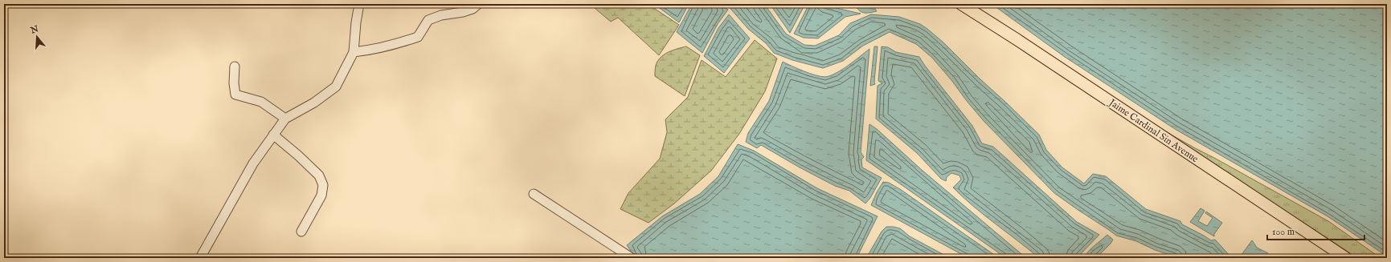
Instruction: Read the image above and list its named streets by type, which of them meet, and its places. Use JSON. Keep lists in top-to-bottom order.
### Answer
{
  "streets": {
    "main road": ["Jaime Cardinal Sin Avenue"]
  },
  "scale_bar": "100 m",
  "north": "top"
}
